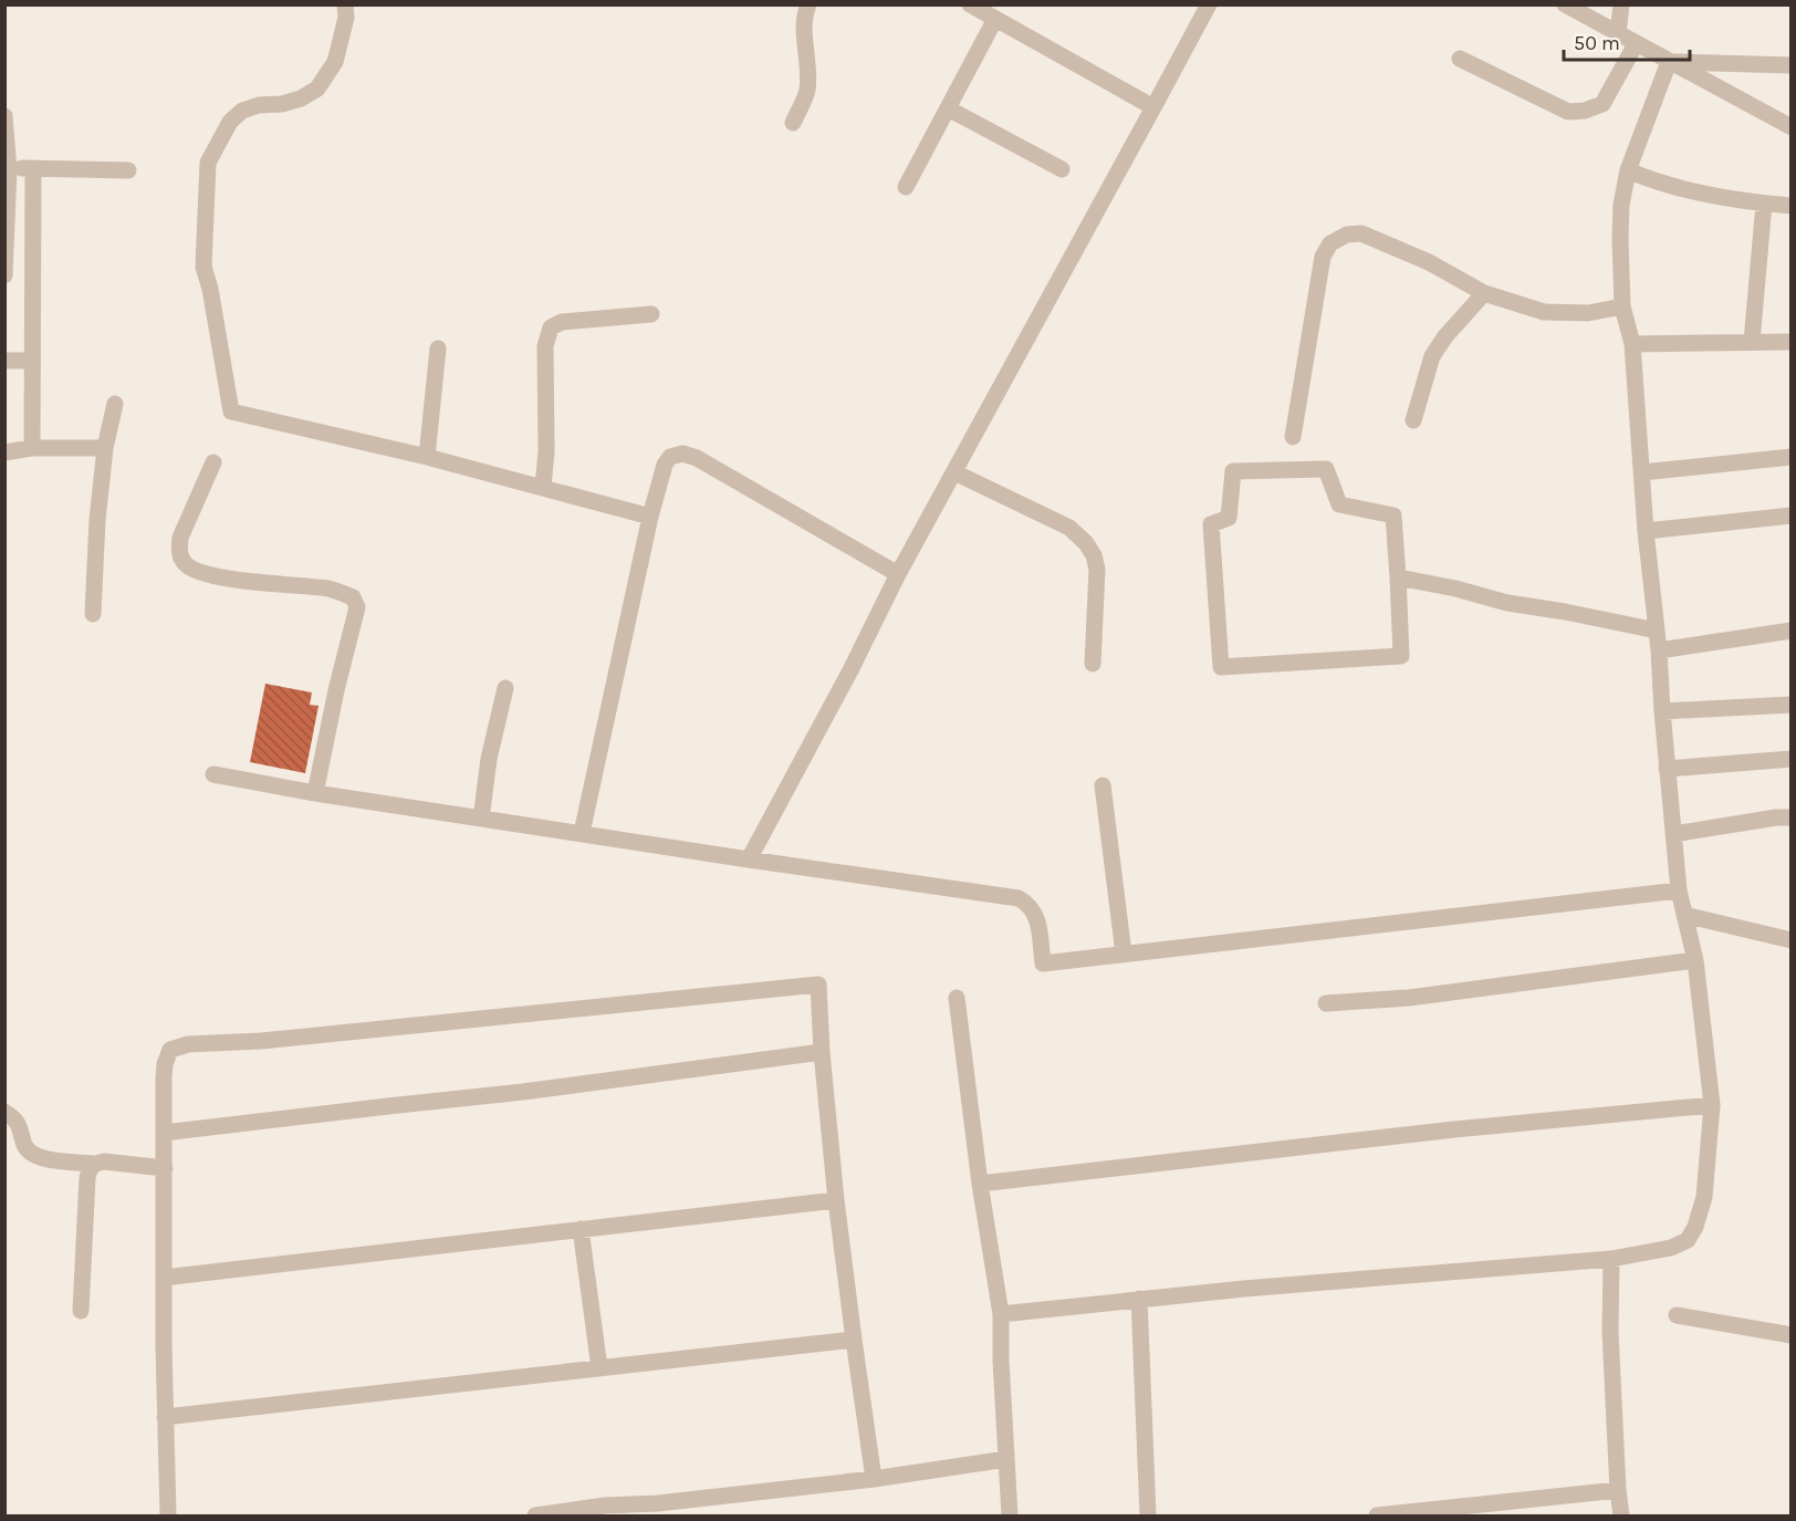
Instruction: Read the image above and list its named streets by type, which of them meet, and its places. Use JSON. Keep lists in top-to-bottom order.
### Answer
{
  "scale_bar": "50 m"
}
